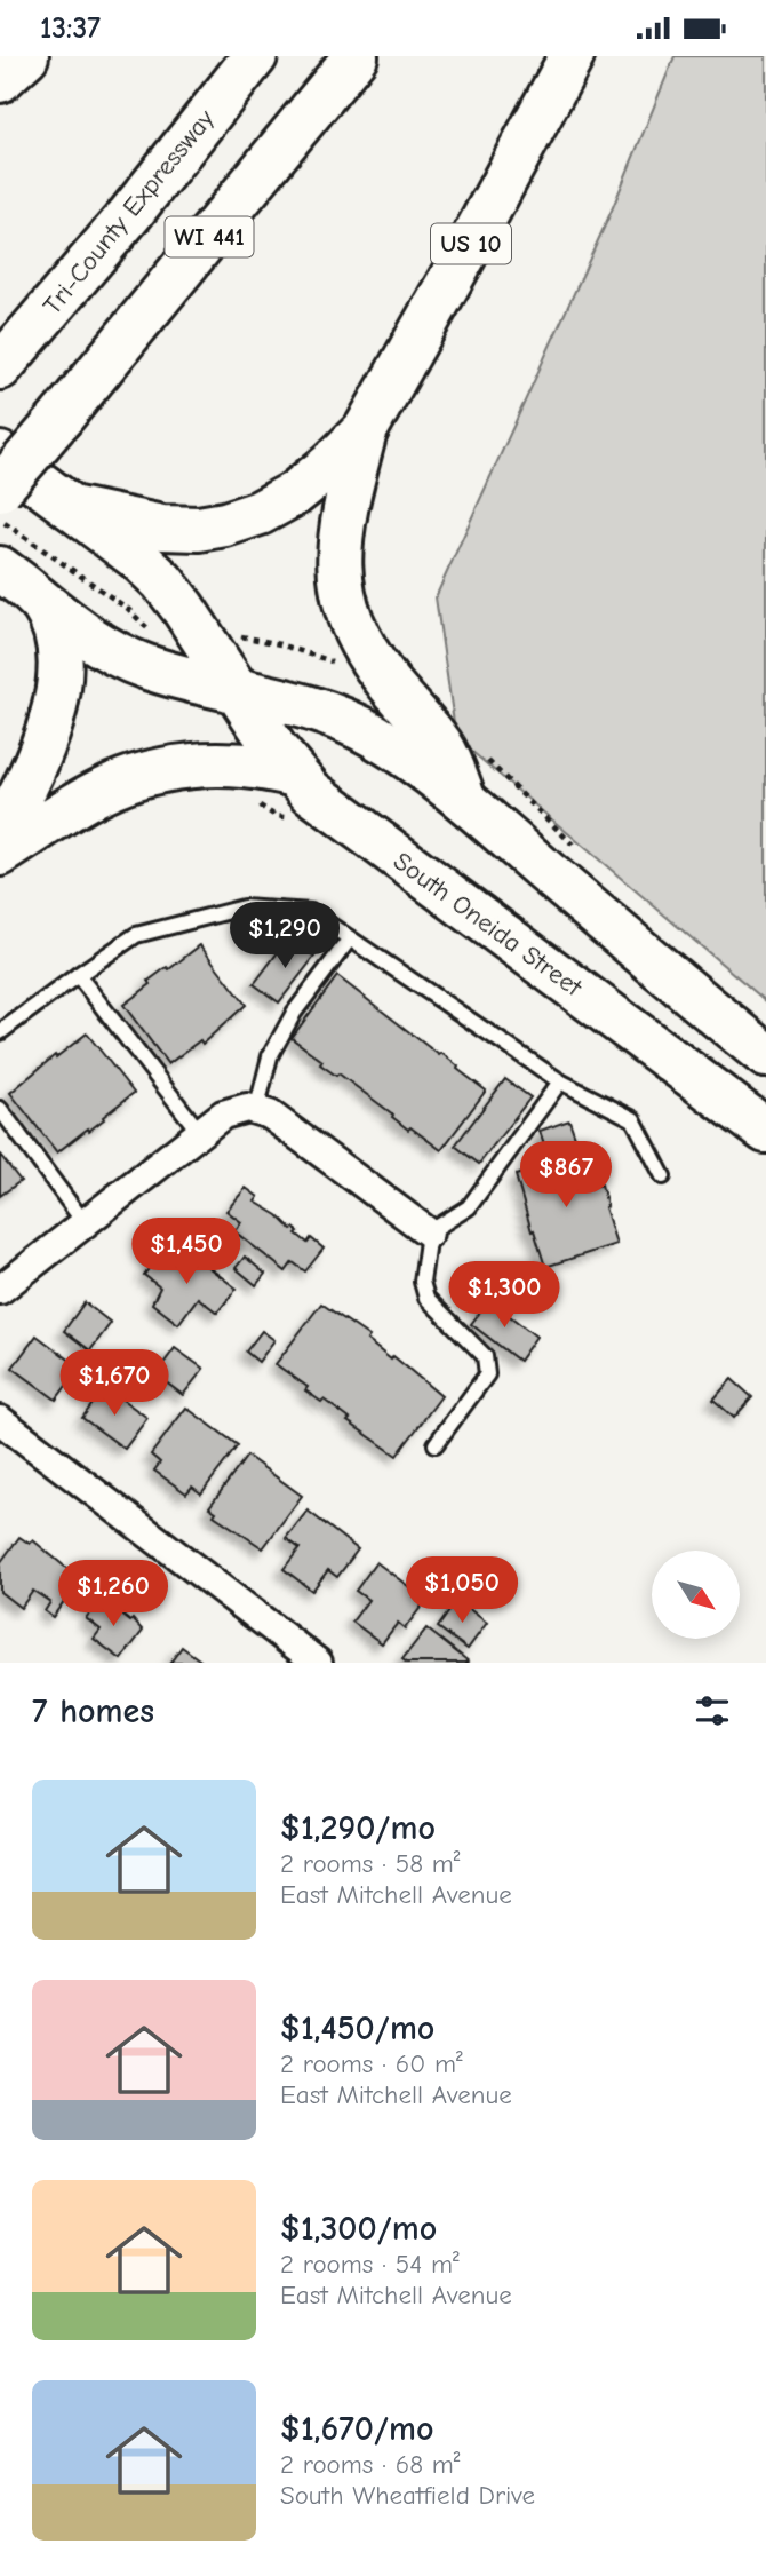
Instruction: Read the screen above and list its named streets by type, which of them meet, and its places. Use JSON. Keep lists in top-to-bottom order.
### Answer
{
  "streets": {
    "main road": [
      "Tri-County Expressway",
      "WI 441",
      "US 10",
      "South Oneida Street"
    ]
  },
  "crossings": [
    ["US 10", "South Oneida Street"]
  ],
  "north": "bottom right",
  "page": {
    "status": "13:37",
    "price": [
      "$1,290",
      "$867",
      "$1,450",
      "$1,300",
      "$1,670",
      "$1,050",
      "$1,260"
    ],
    "heading": "7 homes",
    "list": [
      {
        "name": "$1,290/mo",
        "note": "2 rooms · 58 m² · East Mitchell Avenue"
      },
      {
        "name": "$1,450/mo",
        "note": "2 rooms · 60 m² · East Mitchell Avenue"
      },
      {
        "name": "$1,300/mo",
        "note": "2 rooms · 54 m² · East Mitchell Avenue"
      },
      {
        "name": "$1,670/mo",
        "note": "2 rooms · 68 m² · South Wheatfield Drive"
      }
    ]
  }
}
